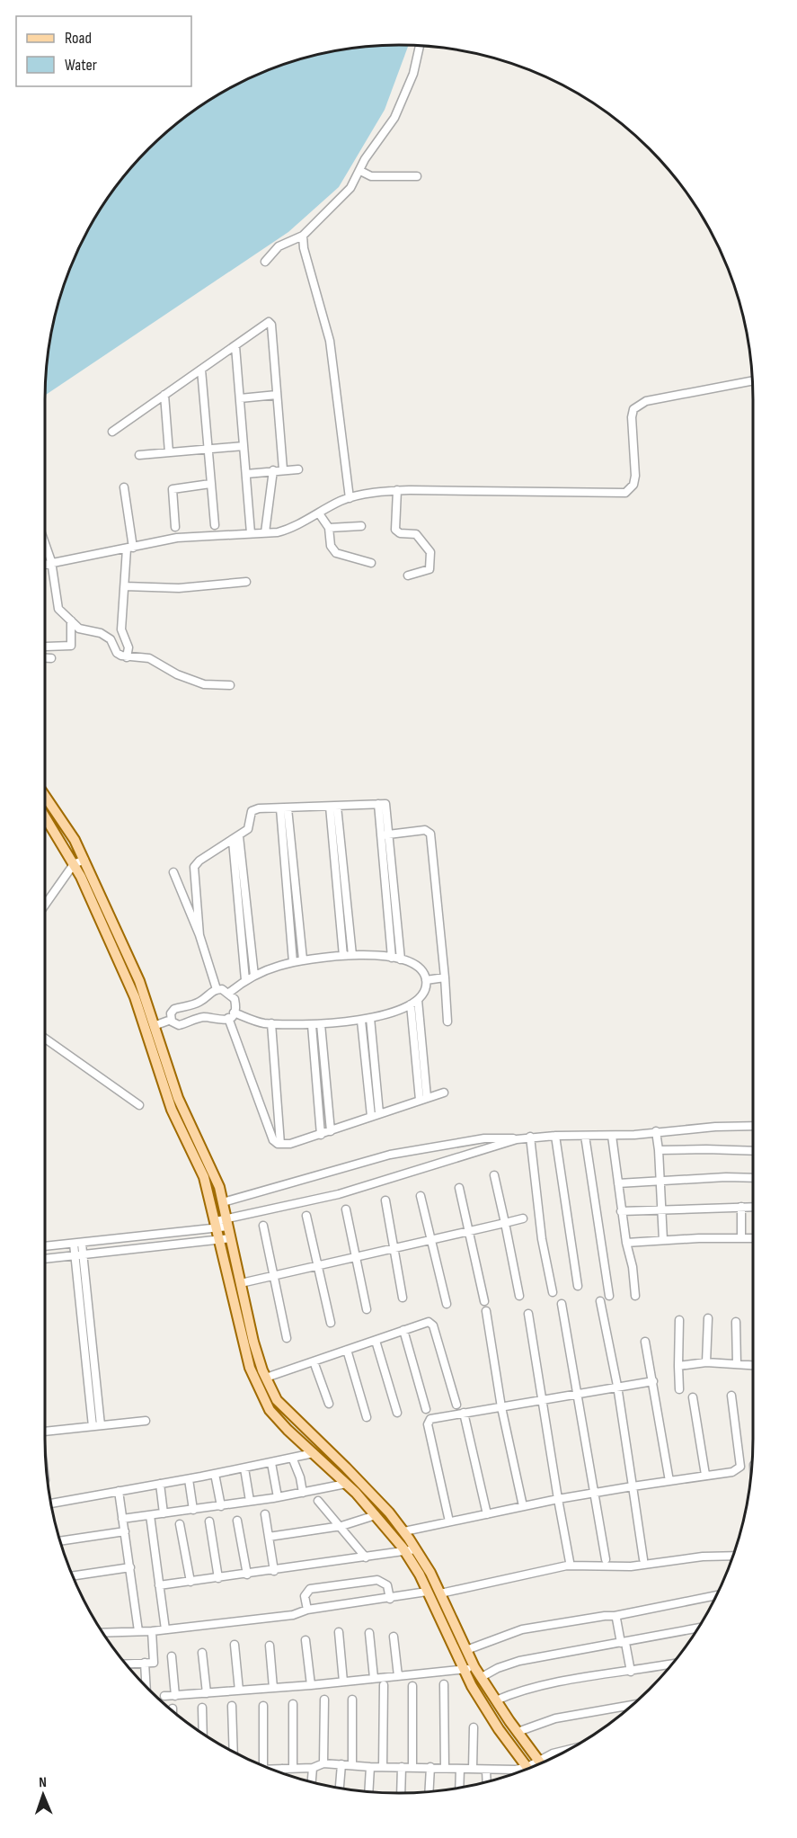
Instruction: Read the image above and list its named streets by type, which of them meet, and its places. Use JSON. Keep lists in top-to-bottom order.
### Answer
{
  "legend": ["Road", "Water"],
  "north": "top"
}
